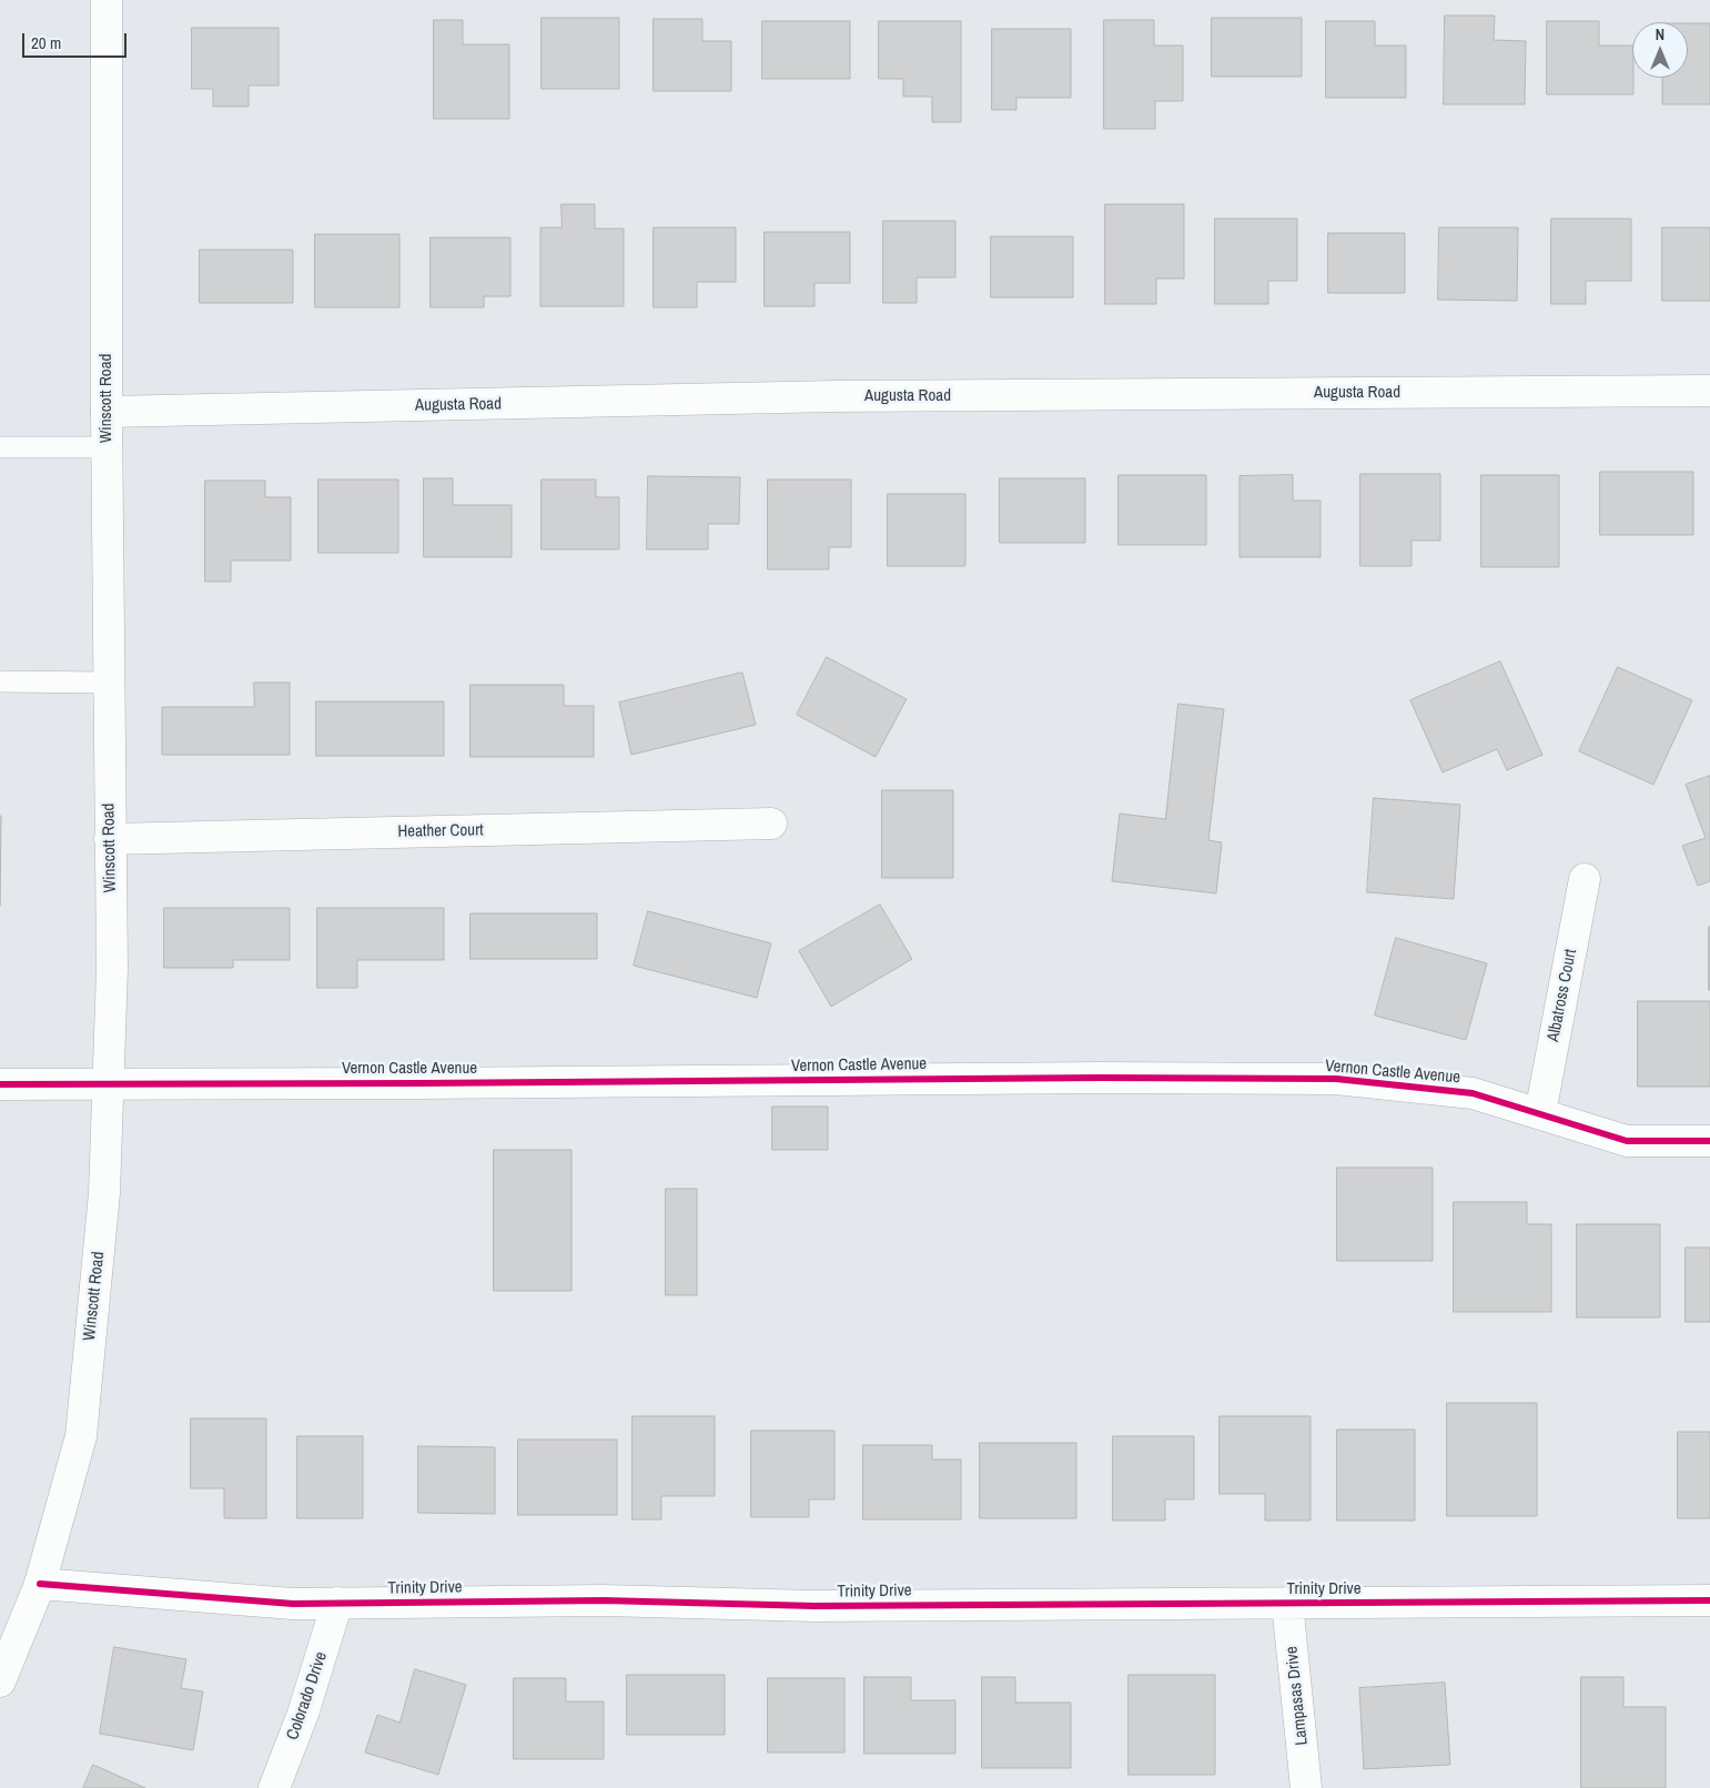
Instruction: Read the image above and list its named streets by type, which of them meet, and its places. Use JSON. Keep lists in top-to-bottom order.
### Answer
{
  "streets": {
    "street": [
      "Augusta Road",
      "Winscott Road",
      "Heather Court",
      "Albatross Court",
      "Vernon Castle Avenue",
      "Trinity Drive",
      "Colorado Drive",
      "Lampasas Drive"
    ]
  },
  "crossings": [
    ["Augusta Road", "Winscott Road"],
    ["Winscott Road", "Heather Court"],
    ["Winscott Road", "Vernon Castle Avenue"],
    ["Winscott Road", "Trinity Drive"],
    ["Albatross Court", "Vernon Castle Avenue"],
    ["Trinity Drive", "Colorado Drive"],
    ["Trinity Drive", "Lampasas Drive"]
  ],
  "scale_bar": "20 m",
  "north": "top"
}
